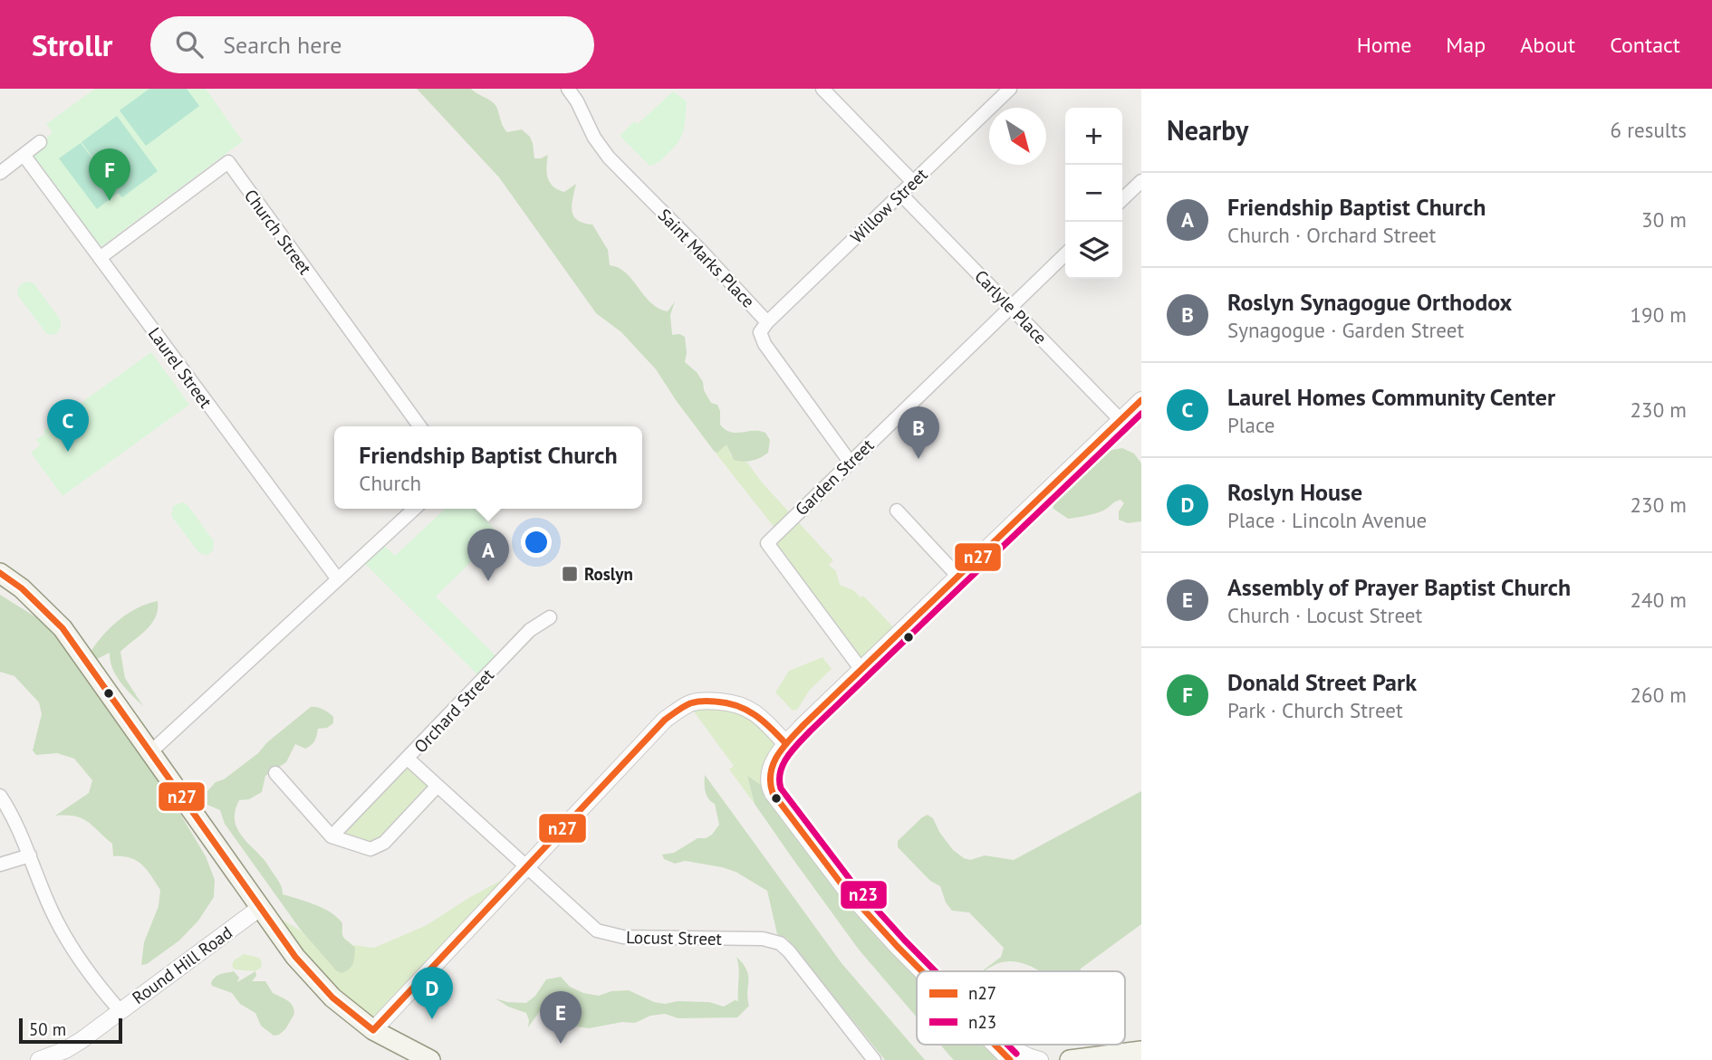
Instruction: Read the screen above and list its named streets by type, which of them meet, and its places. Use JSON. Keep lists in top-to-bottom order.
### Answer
{
  "streets": {
    "street": [
      "Willow Street",
      "Church Street",
      "Saint Marks Place",
      "Carlyle Place",
      "Laurel Street",
      "Garden Street",
      "Orchard Street",
      "Locust Street",
      "Round Hill Road"
    ]
  },
  "crossings": [
    ["Willow Street", "Saint Marks Place"],
    ["Willow Street", "Carlyle Place"],
    ["Church Street", "Laurel Street"],
    ["Saint Marks Place", "Garden Street"],
    ["Carlyle Place", "Garden Street"],
    ["Orchard Street", "Locust Street"]
  ],
  "places": {
    "transit": ["Roslyn"]
  },
  "lines": ["transit line n27", "transit line n23"],
  "legend": ["n27", "n23"],
  "scale_bar": "50 m",
  "north": "bottom right",
  "page": {
    "header": "Strollr",
    "search": "Search here",
    "nav": [
      "Home",
      "Map",
      "About",
      "Contact"
    ],
    "heading": ["Nearby", "6 results"],
    "map_buttons": ["+", "−"],
    "pins": [
      "F",
      "C",
      "B",
      "A",
      "D",
      "E"
    ],
    "list": [
      {
        "mark": "A",
        "name": "Friendship Baptist Church",
        "note": "Church · Orchard Street",
        "value": "30 m"
      },
      {
        "mark": "B",
        "name": "Roslyn Synagogue Orthodox",
        "note": "Synagogue · Garden Street",
        "value": "190 m"
      },
      {
        "mark": "C",
        "name": "Laurel Homes Community Center",
        "note": "Place",
        "value": "230 m"
      },
      {
        "mark": "D",
        "name": "Roslyn House",
        "note": "Place · Lincoln Avenue",
        "value": "230 m"
      },
      {
        "mark": "E",
        "name": "Assembly of Prayer Baptist Church",
        "note": "Church · Locust Street",
        "value": "240 m"
      },
      {
        "mark": "F",
        "name": "Donald Street Park",
        "note": "Park · Church Street",
        "value": "260 m"
      }
    ],
    "popup": ["Friendship Baptist Church", "Church"],
    "scale": "50 m"
  }
}
